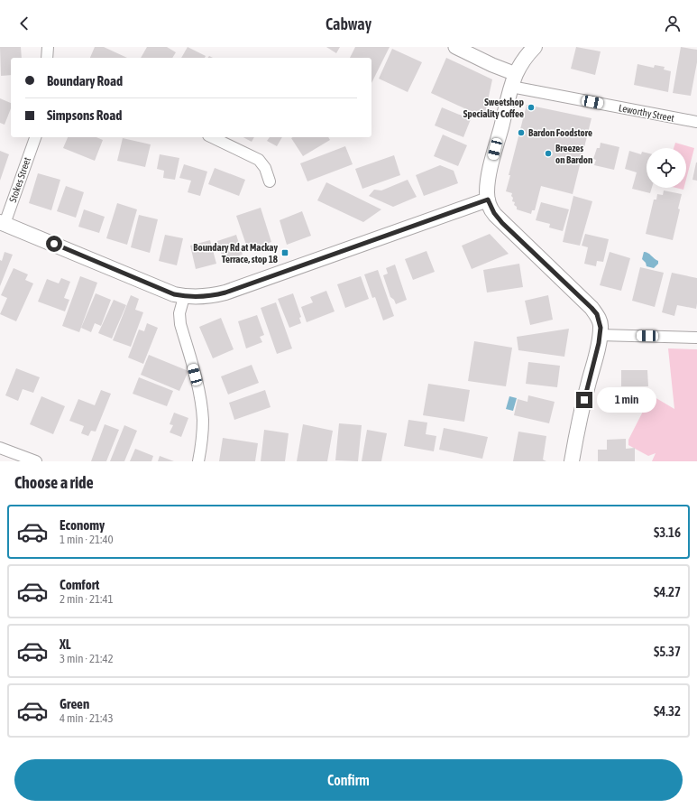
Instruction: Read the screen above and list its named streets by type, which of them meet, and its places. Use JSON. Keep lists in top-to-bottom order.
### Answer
{
  "streets": {
    "street": ["Leworthy Street", "Stokes Street"]
  },
  "places": {
    "other": ["Sweetshop Speciality Coffee", "Bardon Foodstore", "Breezes on Bardon"],
    "transit": ["Boundary Rd at Mackay Terrace, stop 18"]
  },
  "page": {
    "header": "Cabway",
    "banner": ["Boundary Road", "Simpsons Road"],
    "bubble": "1 min",
    "heading": "Choose a ride",
    "list": [
      {
        "name": "Economy",
        "note": "1 min · 21:40",
        "value": "$3.16"
      },
      {
        "name": "Comfort",
        "note": "2 min · 21:41",
        "value": "$4.27"
      },
      {
        "name": "XL",
        "note": "3 min · 21:42",
        "value": "$5.37"
      },
      {
        "name": "Green",
        "note": "4 min · 21:43",
        "value": "$4.32"
      }
    ],
    "buttons": "Confirm"
  }
}
